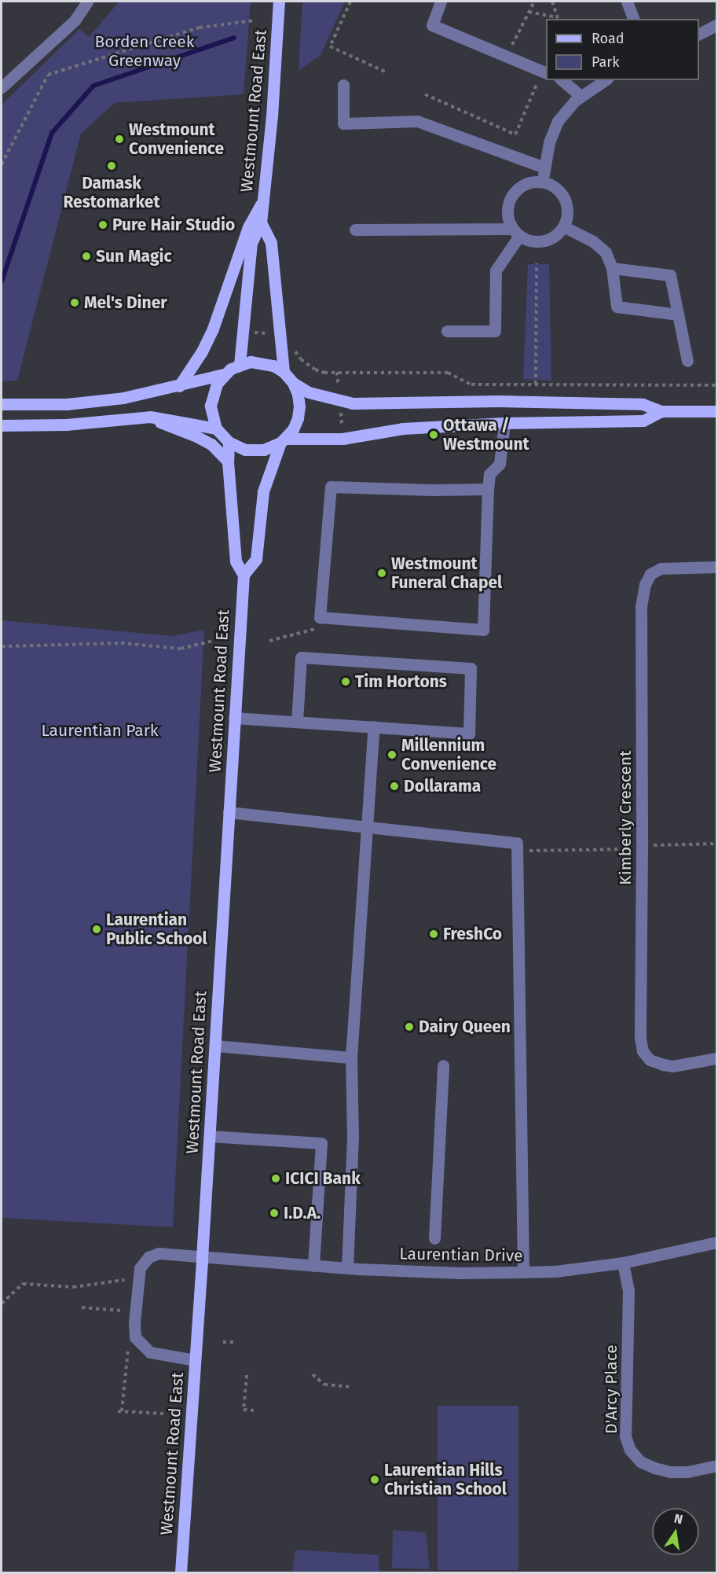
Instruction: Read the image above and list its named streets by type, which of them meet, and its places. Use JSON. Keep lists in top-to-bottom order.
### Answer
{
  "streets": {
    "main road": ["Westmount Road East"],
    "street": ["Kimberly Crescent", "Laurentian Drive", "D'Arcy Place"]
  },
  "crossings": [
    ["Westmount Road East", "Laurentian Drive"],
    ["Laurentian Drive", "D'Arcy Place"]
  ],
  "parks": ["Borden Creek Greenway", "Laurentian Park"],
  "places": [
    "Westmount Convenience",
    "Damask Restomarket",
    "Pure Hair Studio",
    "Sun Magic",
    "Mel's Diner",
    "Ottawa / Westmount",
    "Westmount Funeral Chapel",
    "Tim Hortons",
    "Millennium Convenience",
    "Dollarama",
    "Laurentian Public School",
    "FreshCo",
    "Dairy Queen",
    "ICICI Bank",
    "I.D.A.",
    "Laurentian Hills Christian School"
  ],
  "legend": ["Road", "Park"],
  "north": "top"
}
